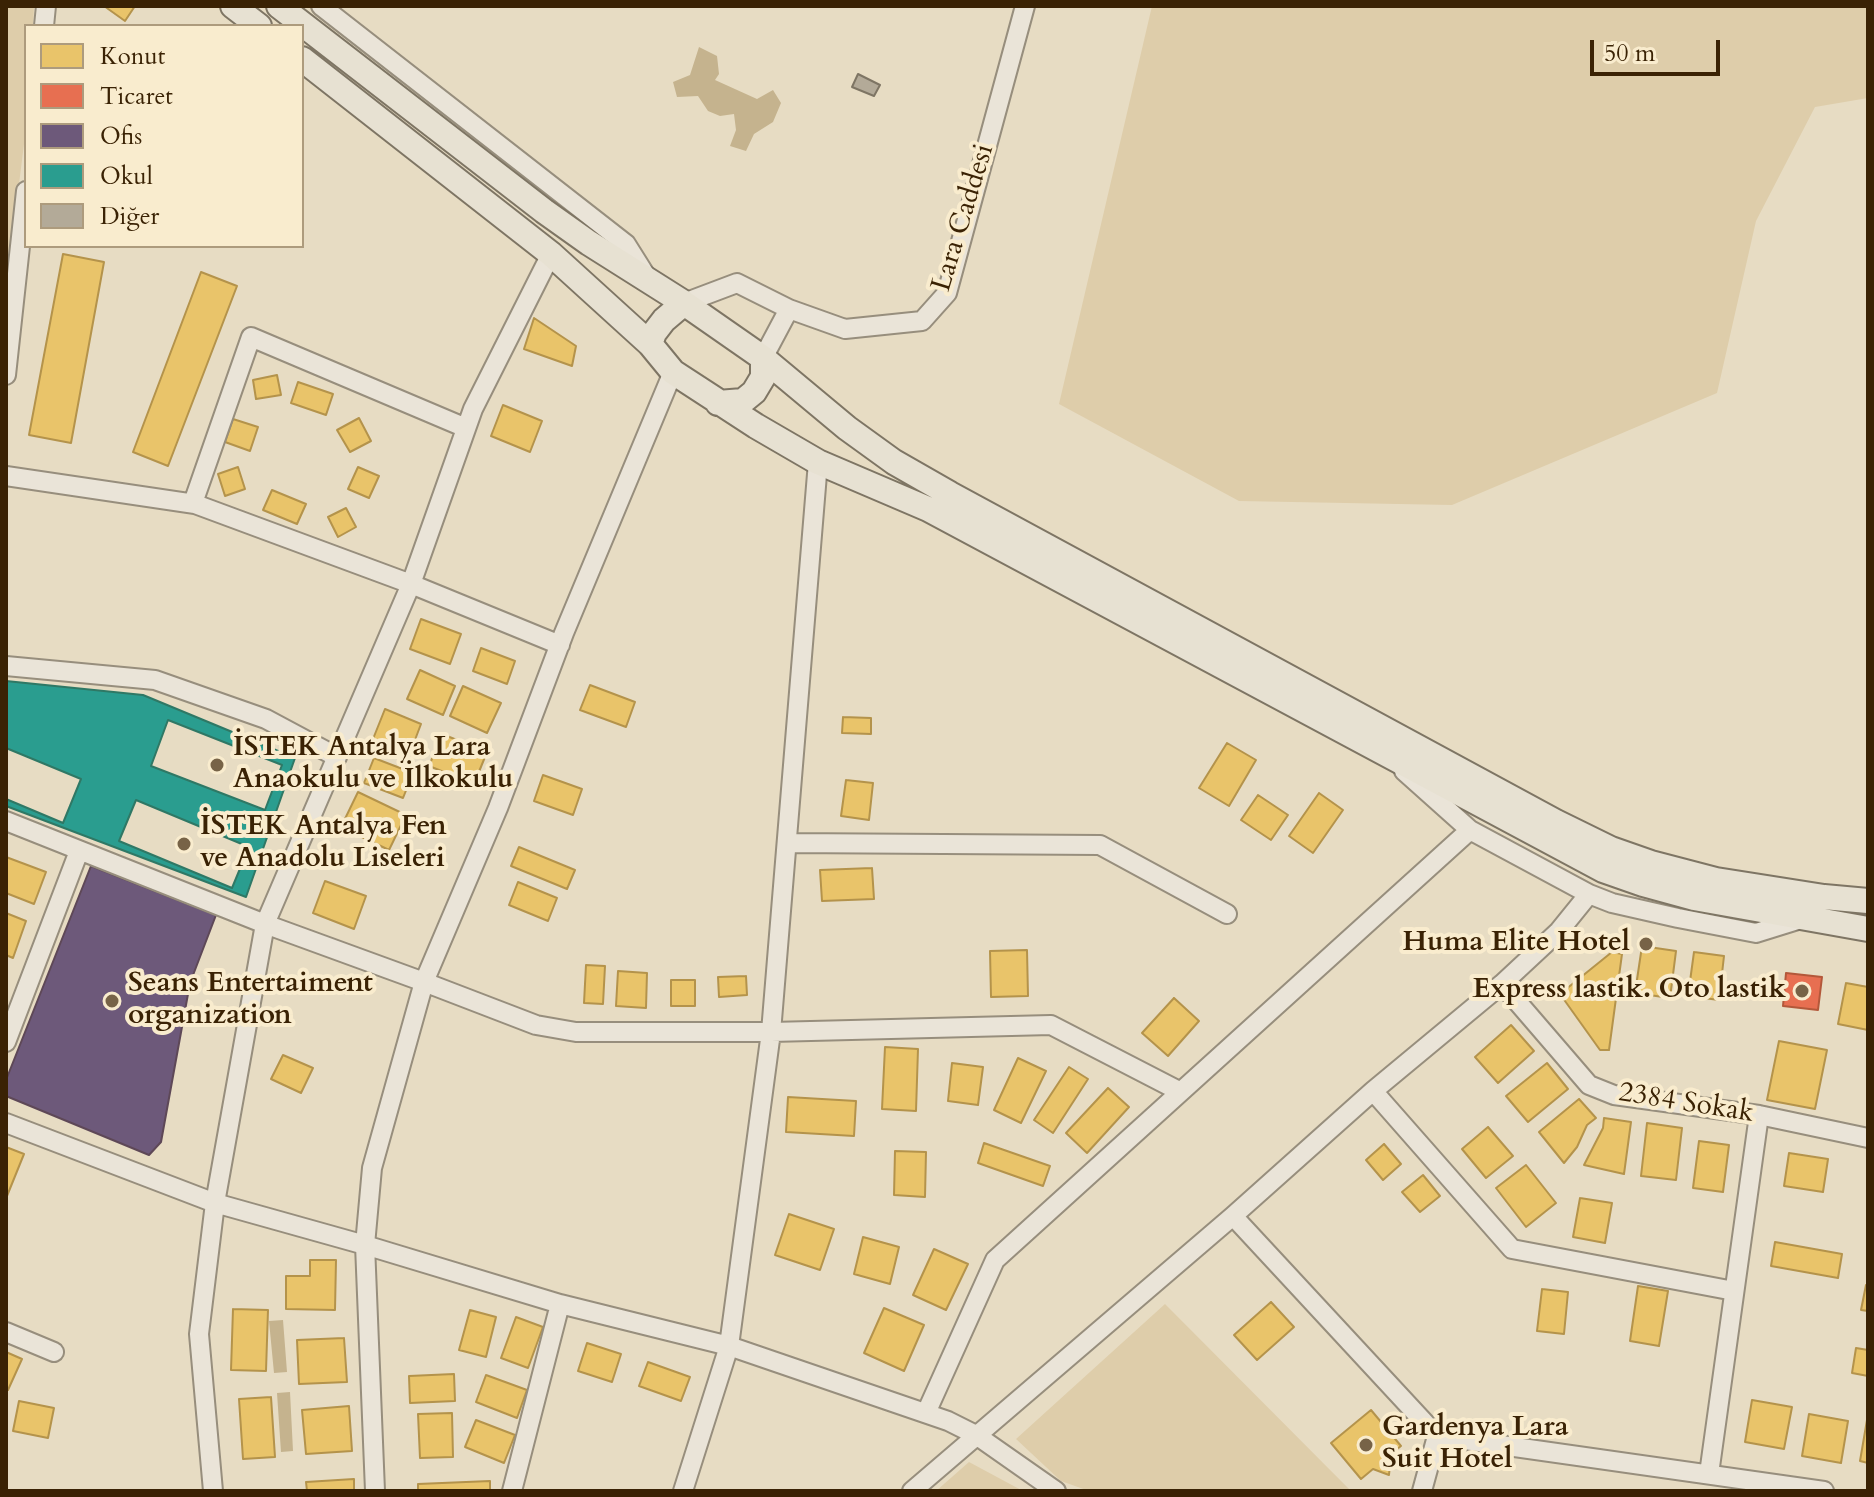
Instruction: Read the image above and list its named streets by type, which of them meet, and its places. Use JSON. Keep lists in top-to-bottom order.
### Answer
{
  "streets": {
    "street": ["Lara Caddesi", "2384 Sokak"]
  },
  "places": [
    "İSTEK Antalya Lara Anaokulu ve İlkokulu",
    "İSTEK Antalya Fen ve Anadolu Liseleri",
    "Huma Elite Hotel",
    "Express lastik. Oto lastik",
    "Seans Entertaiment organization",
    "Gardenya Lara Suit Hotel"
  ],
  "legend": [
    "Konut",
    "Ticaret",
    "Ofis",
    "Okul",
    "Diğer"
  ],
  "scale_bar": "50 m"
}
